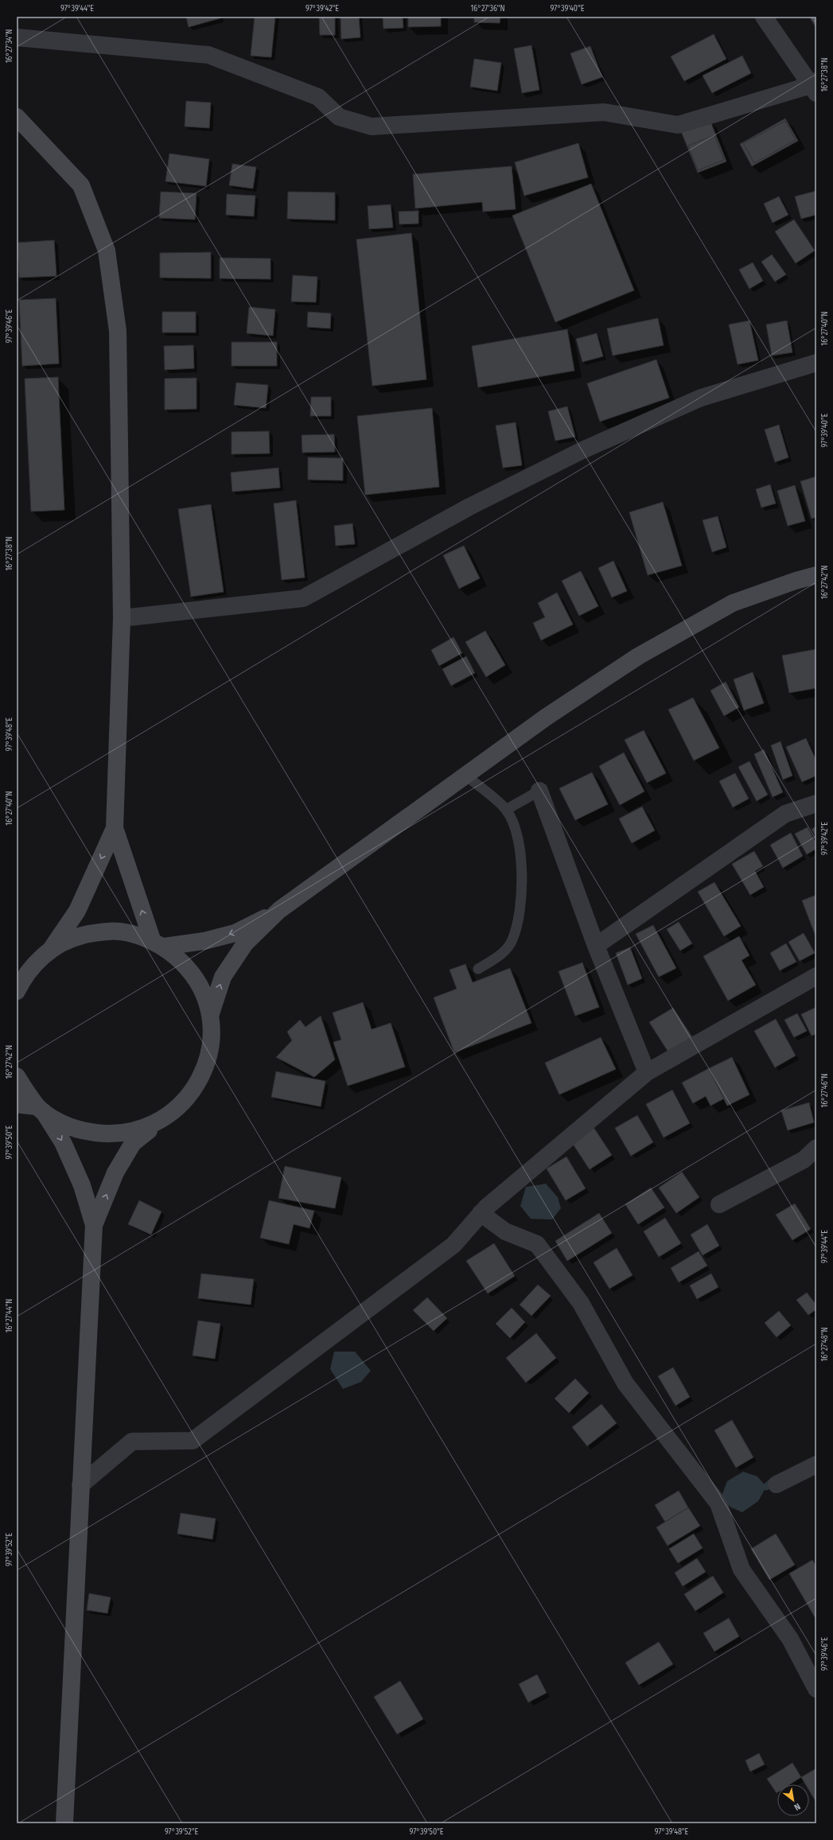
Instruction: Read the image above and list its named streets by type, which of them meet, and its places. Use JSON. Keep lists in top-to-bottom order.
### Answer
{
  "north": "bottom right",
  "coordinates": [
    "97°39'44\"E",
    "97°39'42\"E",
    "16°27'36\"N",
    "97°39'40\"E",
    "16°27'34\"N",
    "16°27'38\"N",
    "97°39'46\"E",
    "16°27'40\"N",
    "16°27'42\"N",
    "97°39'48\"E",
    "16°27'46\"N",
    "97°39'50\"E",
    "16°27'44\"N",
    "16°27'48\"N",
    "97°39'52\"E"
  ]
}
